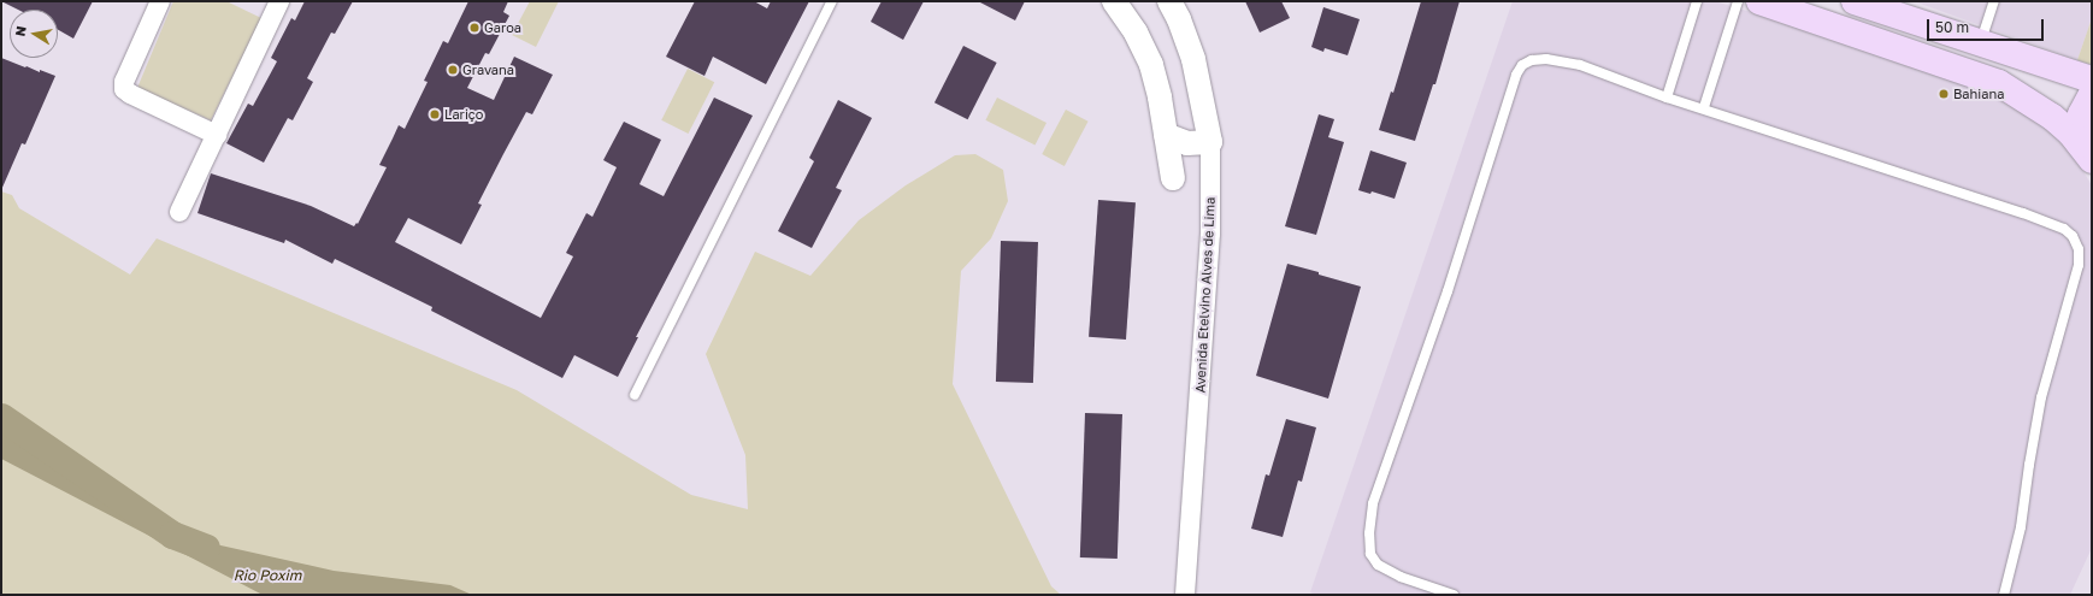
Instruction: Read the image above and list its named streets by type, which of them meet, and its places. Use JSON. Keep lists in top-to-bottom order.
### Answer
{
  "streets": {
    "street": ["Avenida Etelvino Alves de Lima"]
  },
  "water": ["Rio Poxim"],
  "places": [
    "Garoa",
    "Gravana",
    "Bahiana",
    "Lariço"
  ],
  "scale_bar": "50 m",
  "north": "left"
}
